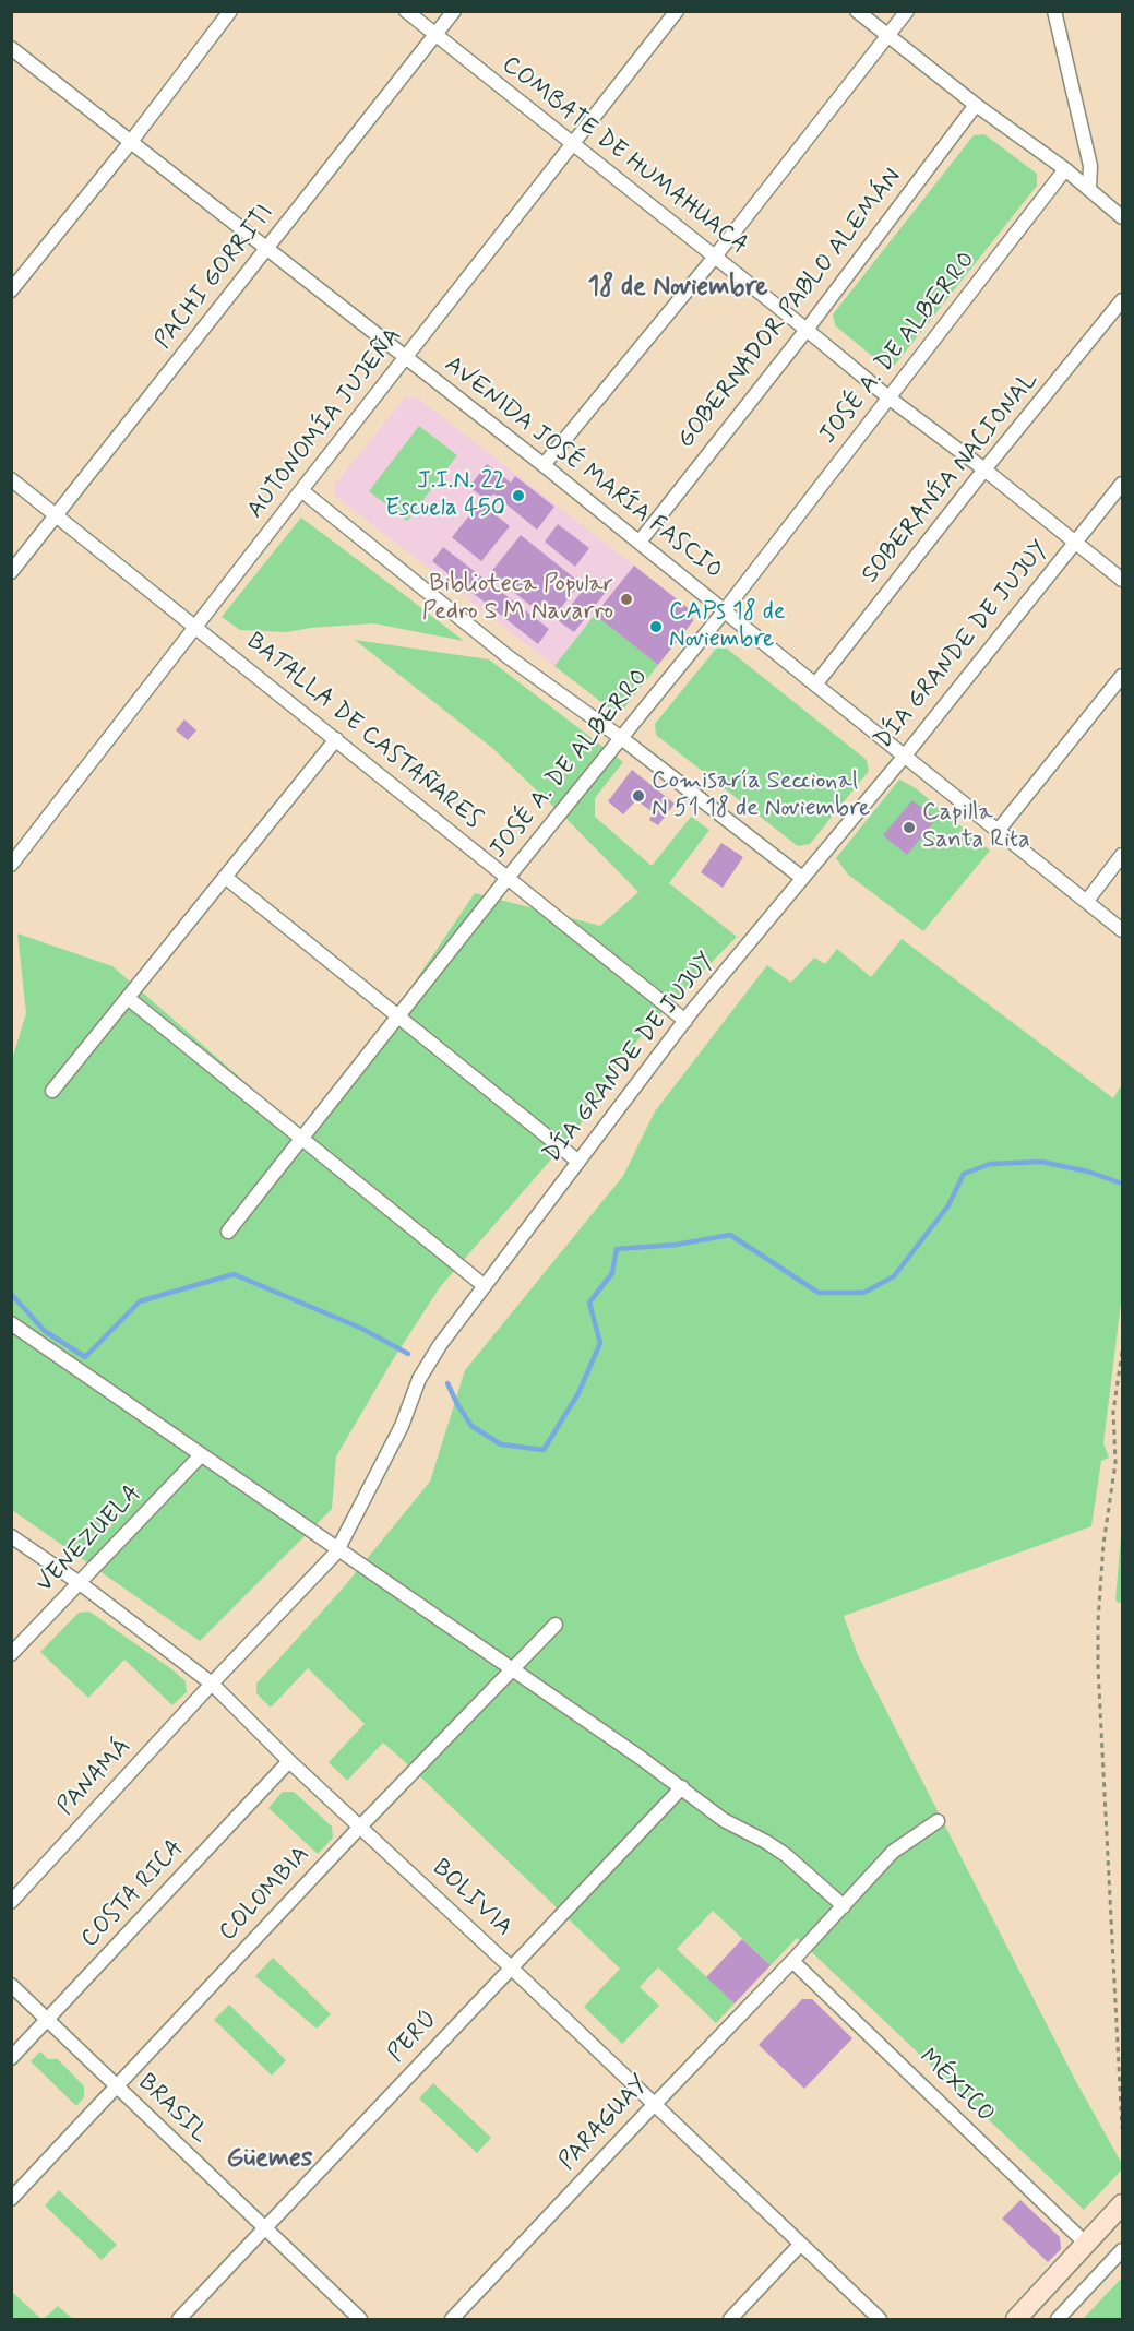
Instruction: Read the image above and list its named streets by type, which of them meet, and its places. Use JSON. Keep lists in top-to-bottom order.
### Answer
{
  "streets": {
    "street": [
      "COMBATE DE HUMAHUACA",
      "PACHI GORRITI",
      "GOBERNADOR PABLO ALEMÁN",
      "JOSÉ A. DE ALBERRO",
      "AUTONOMÍA JUJEÑA",
      "AVENIDA JOSÉ MARÍA FASCIO",
      "SOBERANÍA NACIONAL",
      "DÍA GRANDE DE JUJUY",
      "BATALLA DE CASTAÑARES",
      "VENEZUELA",
      "PANAMÁ",
      "COSTA RICA",
      "COLOMBIA",
      "BOLIVIA",
      "PERÚ",
      "MÉXICO",
      "BRASIL",
      "PARAGUAY"
    ]
  },
  "crossings": [
    ["COMBATE DE HUMAHUACA", "PACHI GORRITI"],
    ["COMBATE DE HUMAHUACA", "GOBERNADOR PABLO ALEMÁN"],
    ["COMBATE DE HUMAHUACA", "JOSÉ A. DE ALBERRO"],
    ["COMBATE DE HUMAHUACA", "AUTONOMÍA JUJEÑA"],
    ["COMBATE DE HUMAHUACA", "SOBERANÍA NACIONAL"],
    ["COMBATE DE HUMAHUACA", "DÍA GRANDE DE JUJUY"],
    ["PACHI GORRITI", "AVENIDA JOSÉ MARÍA FASCIO"],
    ["PACHI GORRITI", "BATALLA DE CASTAÑARES"],
    ["GOBERNADOR PABLO ALEMÁN", "AVENIDA JOSÉ MARÍA FASCIO"],
    ["JOSÉ A. DE ALBERRO", "AVENIDA JOSÉ MARÍA FASCIO"],
    ["JOSÉ A. DE ALBERRO", "BATALLA DE CASTAÑARES"],
    ["AUTONOMÍA JUJEÑA", "AVENIDA JOSÉ MARÍA FASCIO"],
    ["AUTONOMÍA JUJEÑA", "BATALLA DE CASTAÑARES"],
    ["AVENIDA JOSÉ MARÍA FASCIO", "SOBERANÍA NACIONAL"],
    ["AVENIDA JOSÉ MARÍA FASCIO", "DÍA GRANDE DE JUJUY"],
    ["DÍA GRANDE DE JUJUY", "BATALLA DE CASTAÑARES"],
    ["DÍA GRANDE DE JUJUY", "PANAMÁ"],
    ["DÍA GRANDE DE JUJUY", "BOLIVIA"],
    ["VENEZUELA", "BOLIVIA"],
    ["PANAMÁ", "BOLIVIA"],
    ["COSTA RICA", "BOLIVIA"],
    ["COSTA RICA", "BRASIL"],
    ["COLOMBIA", "BOLIVIA"],
    ["COLOMBIA", "BRASIL"],
    ["BOLIVIA", "PERÚ"],
    ["BOLIVIA", "PARAGUAY"],
    ["PERÚ", "BRASIL"],
    ["MÉXICO", "PARAGUAY"]
  ],
  "districts": ["18 de Noviembre", "Güemes"],
  "places": [
    "J.I.N. 22 Escuela 450",
    "Biblioteca Popular Pedro S M Navarro",
    "CAPs 18 de Noviembre",
    "Comisaría Seccional N 51 18 de Noviembre",
    "Capilla Santa Rita"
  ]
}
